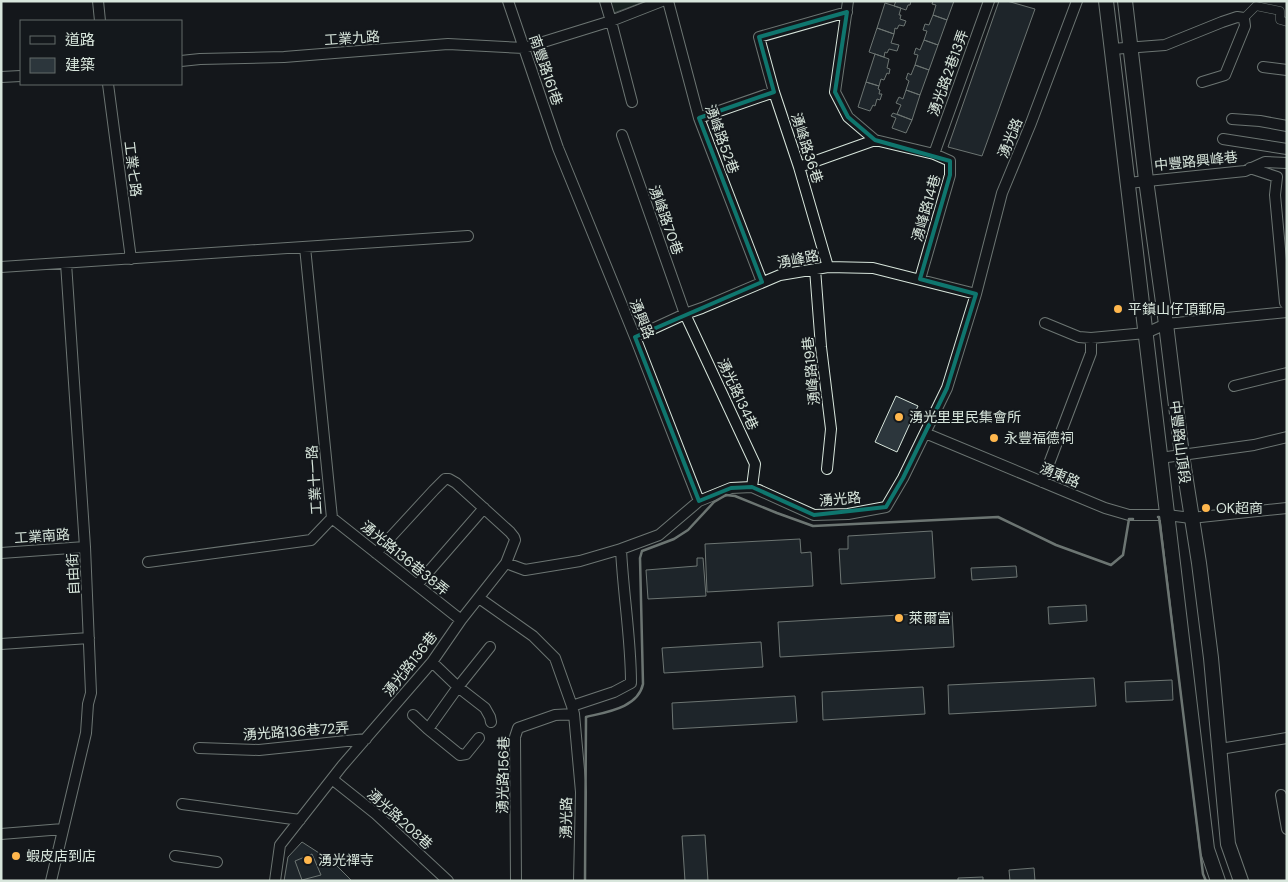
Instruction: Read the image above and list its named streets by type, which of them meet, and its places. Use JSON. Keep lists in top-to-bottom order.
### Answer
{
  "streets": {
    "main road": ["中豐路山頂段"],
    "street": [
      "工業九路",
      "南豐路161巷",
      "湧光路2巷13弄",
      "湧光路",
      "湧峰路52巷",
      "湧峰路36巷",
      "中豐路興峰巷",
      "工業七路",
      "湧峰路14巷",
      "湧峰路70巷",
      "湧峰路",
      "湧興路",
      "湧峰路19巷",
      "湧光路134巷",
      "湧東路",
      "工業十一路",
      "工業南路",
      "湧光路136巷38弄",
      "自由街",
      "湧光路136巷",
      "湧光路136巷72弄",
      "湧光路156巷",
      "湧光路208巷"
    ]
  },
  "crossings": [
    ["工業九路", "南豐路161巷"],
    ["南豐路161巷", "湧興路"],
    ["湧光路2巷13弄", "湧峰路14巷"],
    ["湧光路", "湧峰路"],
    ["湧光路", "湧興路"],
    ["湧光路", "湧光路134巷"],
    ["湧光路", "湧東路"],
    ["湧光路", "湧光路136巷"],
    ["湧光路", "湧光路156巷"],
    ["湧峰路52巷", "湧峰路"],
    ["湧峰路36巷", "湧峰路"],
    ["中豐路興峰巷", "中豐路山頂段"],
    ["湧峰路14巷", "湧峰路"],
    ["湧峰路70巷", "湧峰路"],
    ["湧峰路70巷", "湧光路134巷"],
    ["湧峰路", "湧興路"],
    ["湧峰路", "湧峰路19巷"],
    ["湧峰路", "湧光路134巷"],
    ["中豐路山頂段", "湧東路"],
    ["工業十一路", "湧光路136巷38弄"],
    ["工業南路", "自由街"],
    ["湧光路136巷38弄", "湧光路136巷"],
    ["湧光路136巷", "湧光路136巷72弄"],
    ["湧光路136巷", "湧光路208巷"]
  ],
  "places": [
    "平鎮山仔頂郵局",
    "湧光里里民集會所",
    "永豐福德祠",
    "OK超商",
    "萊爾富",
    "蝦皮店到店",
    "湧光禪寺"
  ],
  "legend": ["道路", "建築"]
}
